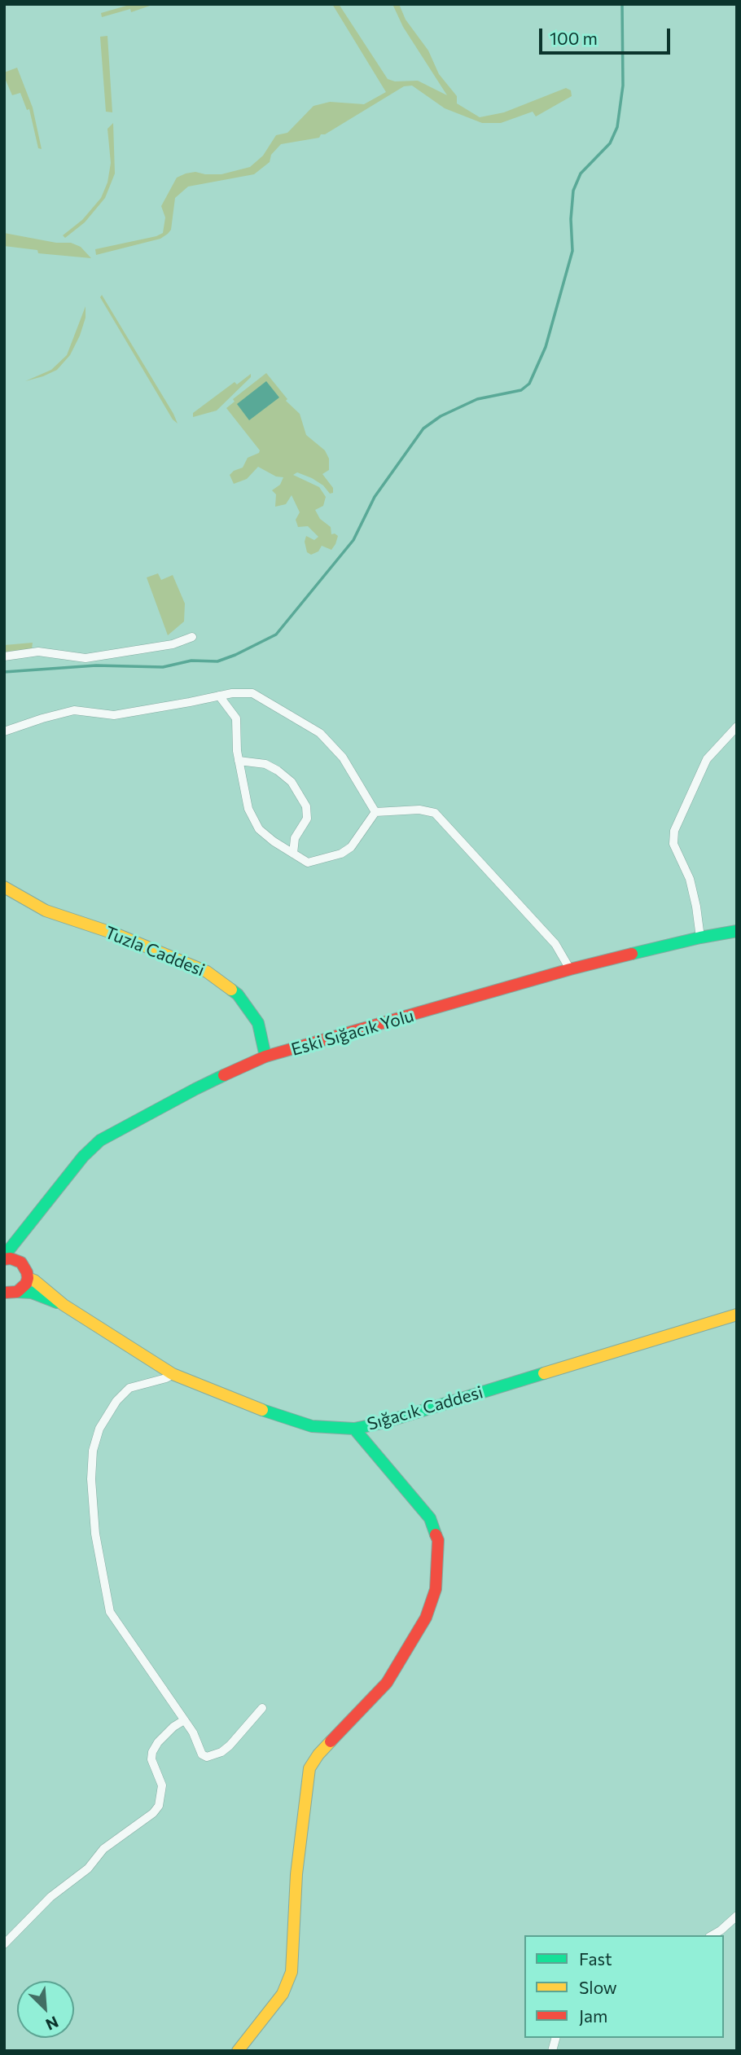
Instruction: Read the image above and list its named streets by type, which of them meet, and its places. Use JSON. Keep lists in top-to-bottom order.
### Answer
{
  "streets": {
    "street": ["Tuzla Caddesi", "Eski Sığacık Yolu", "Sığacık Caddesi"]
  },
  "crossings": [
    ["Tuzla Caddesi", "Eski Sığacık Yolu"]
  ],
  "legend": ["Fast", "Slow", "Jam"],
  "scale_bar": "100 m",
  "north": "bottom right"
}
